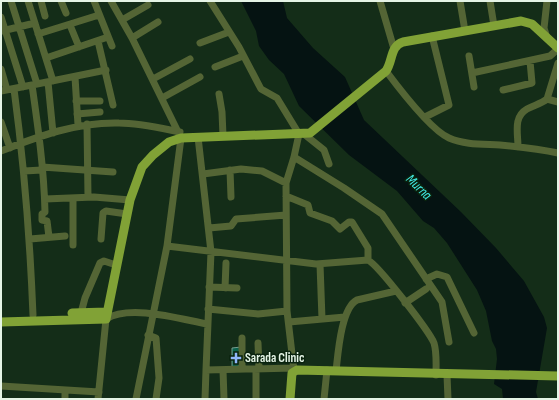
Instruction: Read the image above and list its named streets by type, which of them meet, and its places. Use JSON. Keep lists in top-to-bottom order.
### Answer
{
  "water": ["Murna"],
  "places": {
    "health": ["Sarada Clinic"]
  }
}
